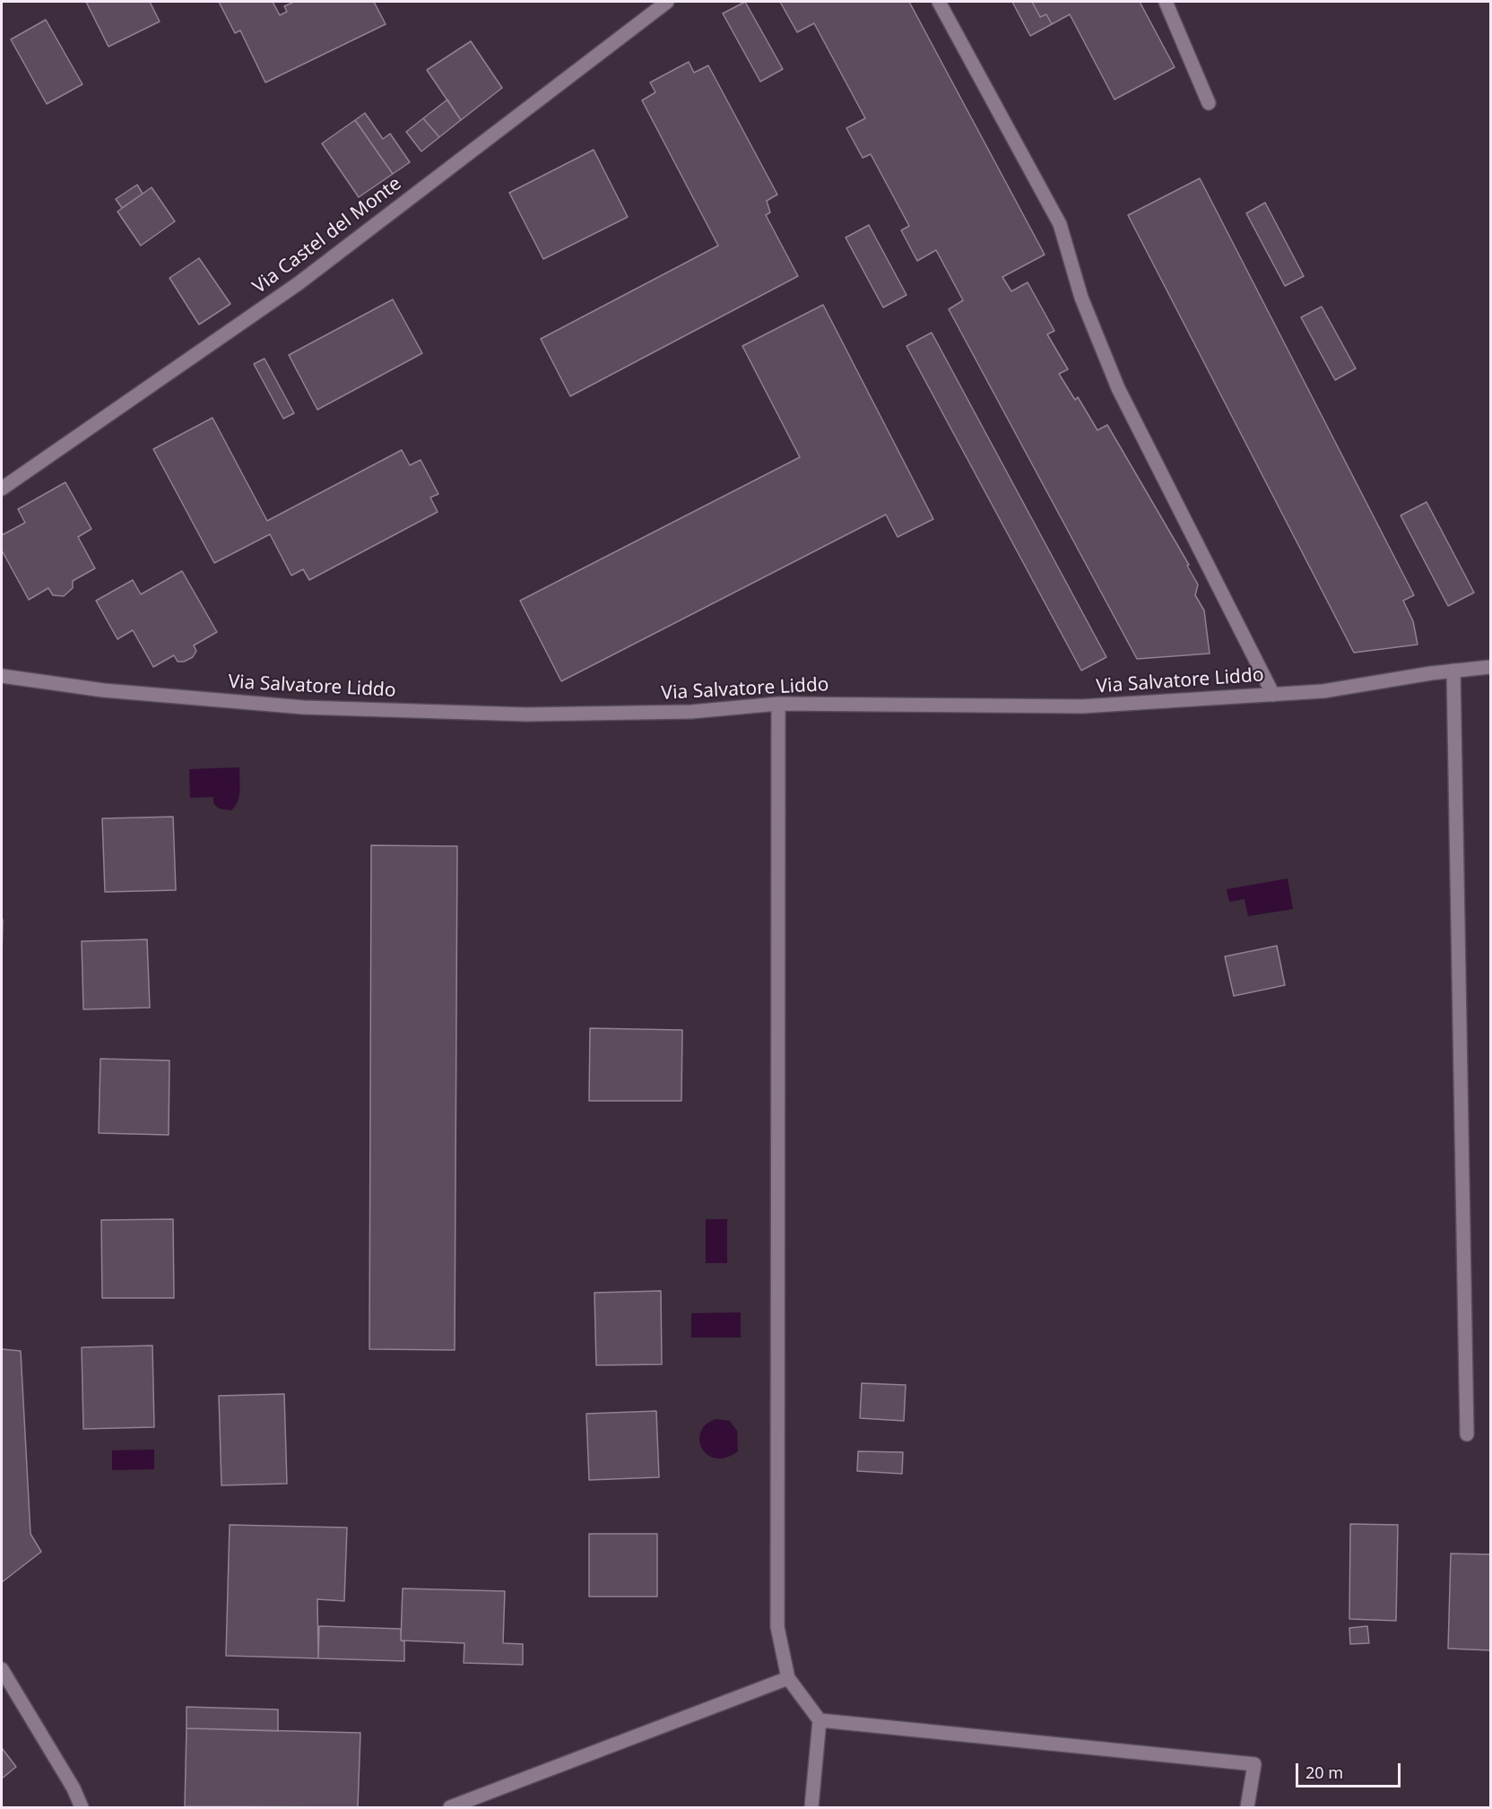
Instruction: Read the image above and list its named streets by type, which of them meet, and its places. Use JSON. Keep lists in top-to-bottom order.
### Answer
{
  "streets": {
    "street": ["Via Castel del Monte", "Via Salvatore Liddo"]
  },
  "scale_bar": "20 m"
}
